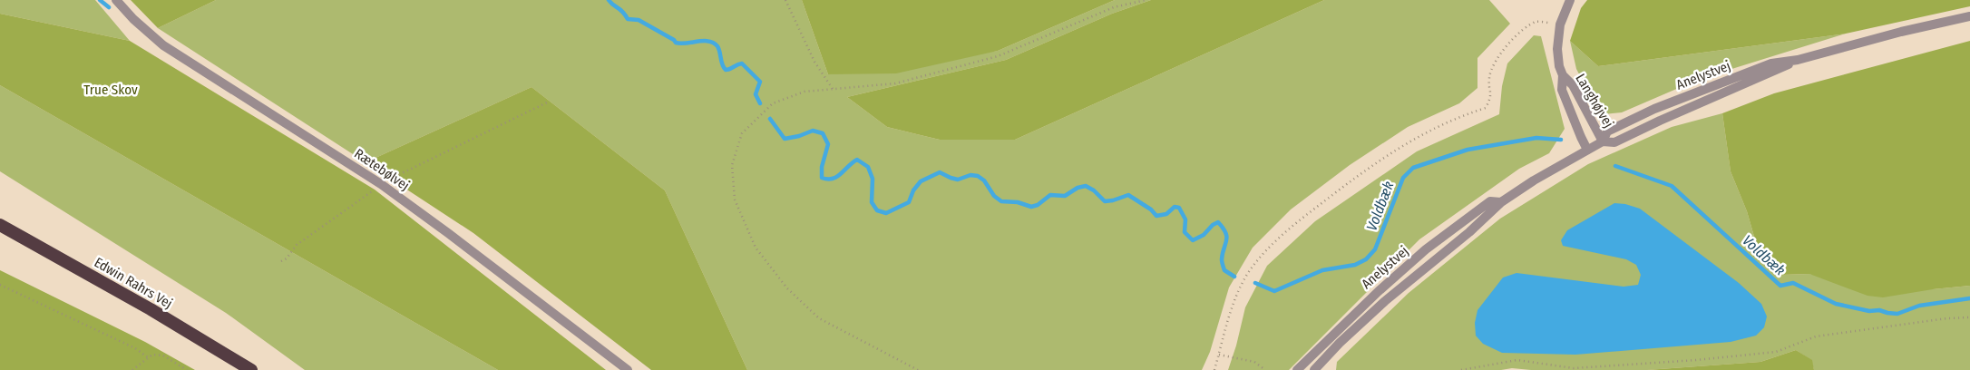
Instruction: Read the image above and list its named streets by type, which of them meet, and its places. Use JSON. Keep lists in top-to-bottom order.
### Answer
{
  "streets": {
    "highway": ["Edwin Rahrs Vej"],
    "street": ["Anelystvej", "Langhøjvej", "Rætebølvej"]
  },
  "crossings": [
    ["Anelystvej", "Langhøjvej"]
  ],
  "water": ["Voldbæk"],
  "parks": ["True Skov"]
}
